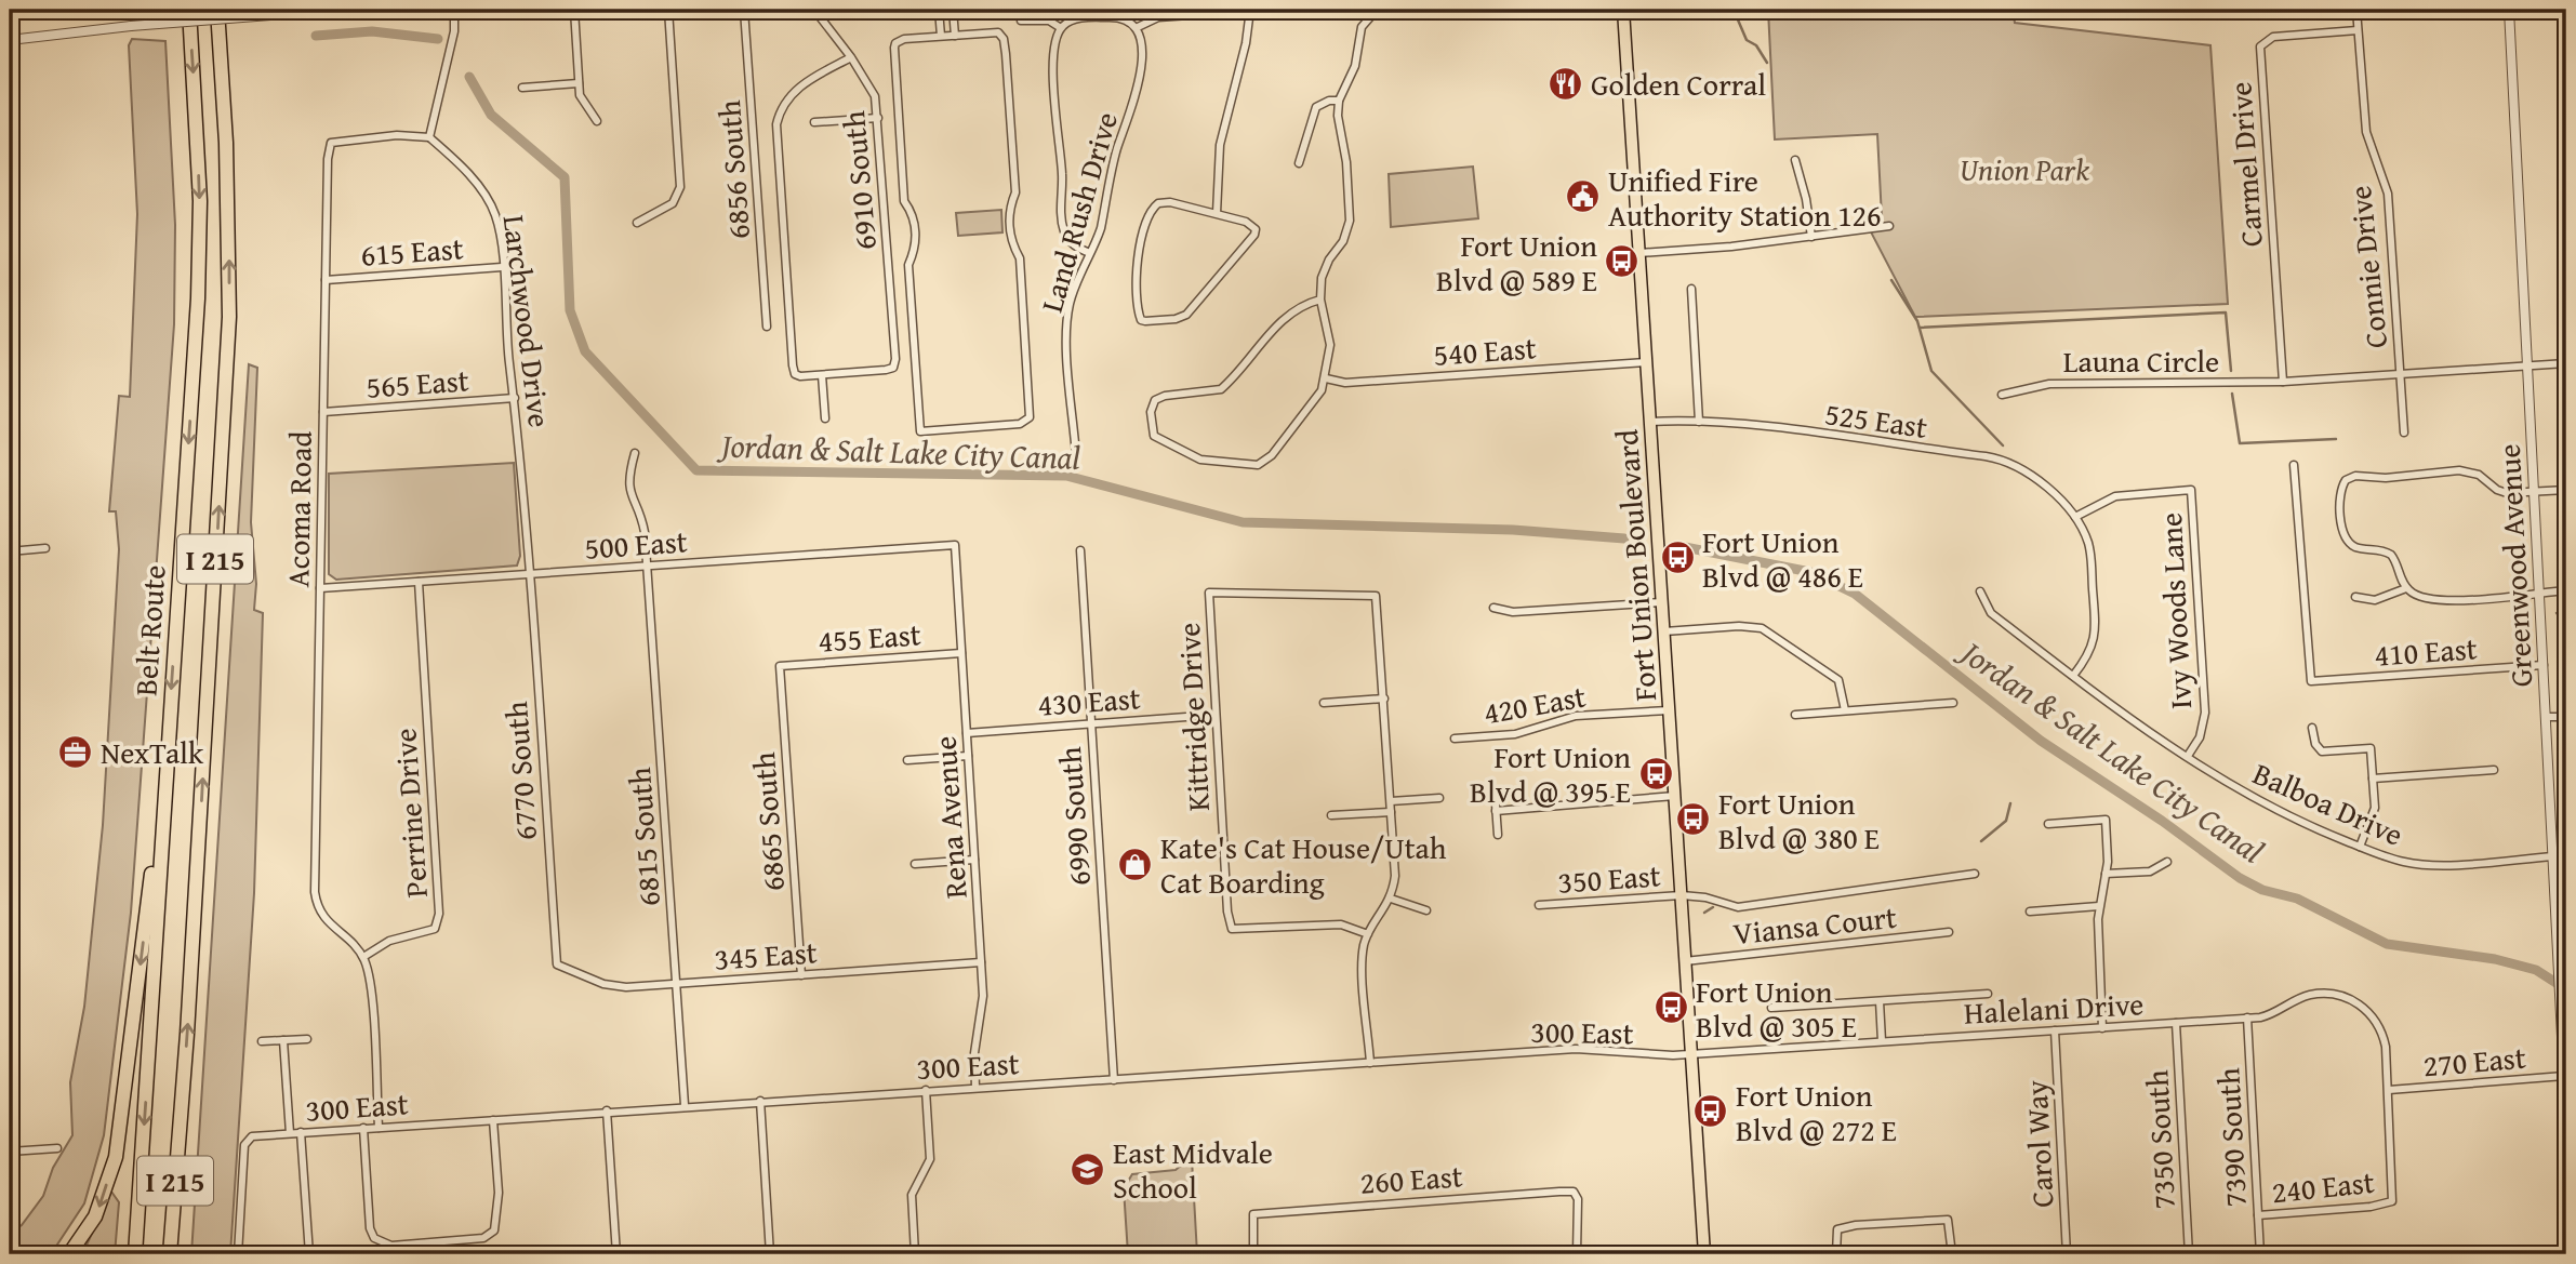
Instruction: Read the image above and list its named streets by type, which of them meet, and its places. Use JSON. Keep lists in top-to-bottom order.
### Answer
{
  "streets": {
    "highway": ["I 215", "Belt Route"],
    "main road": ["Fort Union Boulevard"],
    "street": [
      "Carmel Drive",
      "6856 South",
      "6910 South",
      "Land Rush Drive",
      "615 East",
      "Connie Drive",
      "Larchwood Drive",
      "540 East",
      "Launa Circle",
      "565 East",
      "525 East",
      "Acoma Road",
      "500 East",
      "Greenwood Avenue",
      "Ivy Woods Lane",
      "455 East",
      "410 East",
      "430 East",
      "420 East",
      "Kittridge Drive",
      "6770 South",
      "Balboa Drive",
      "Perrine Drive",
      "6990 South",
      "Rena Avenue",
      "6865 South",
      "6815 South",
      "350 East",
      "Viansa Court",
      "345 East",
      "Halelani Drive",
      "300 East",
      "270 East",
      "7390 South",
      "7350 South",
      "Carol Way",
      "260 East",
      "240 East"
    ]
  },
  "crossings": [
    ["Carmel Drive", "Connie Drive"],
    ["Carmel Drive", "Launa Circle"],
    ["615 East", "Larchwood Drive"],
    ["615 East", "Acoma Road"],
    ["Connie Drive", "Launa Circle"],
    ["Larchwood Drive", "565 East"],
    ["Larchwood Drive", "Acoma Road"],
    ["Larchwood Drive", "500 East"],
    ["Larchwood Drive", "6770 South"],
    ["540 East", "Fort Union Boulevard"],
    ["Launa Circle", "Greenwood Avenue"],
    ["565 East", "Acoma Road"],
    ["525 East", "Fort Union Boulevard"],
    ["525 East", "Ivy Woods Lane"],
    ["Acoma Road", "500 East"],
    ["Acoma Road", "Perrine Drive"],
    ["500 East", "6770 South"],
    ["500 East", "Perrine Drive"],
    ["500 East", "Rena Avenue"],
    ["500 East", "6815 South"],
    ["Fort Union Boulevard", "420 East"],
    ["Fort Union Boulevard", "350 East"],
    ["Fort Union Boulevard", "Viansa Court"],
    ["Fort Union Boulevard", "Halelani Drive"],
    ["Fort Union Boulevard", "300 East"],
    ["Greenwood Avenue", "410 East"],
    ["Greenwood Avenue", "Balboa Drive"],
    ["Greenwood Avenue", "270 East"],
    ["Ivy Woods Lane", "Balboa Drive"],
    ["455 East", "Rena Avenue"],
    ["455 East", "6865 South"],
    ["430 East", "Kittridge Drive"],
    ["430 East", "6990 South"],
    ["430 East", "Rena Avenue"],
    ["6770 South", "345 East"],
    ["6990 South", "300 East"],
    ["Rena Avenue", "345 East"],
    ["Rena Avenue", "300 East"],
    ["6865 South", "345 East"],
    ["6815 South", "345 East"],
    ["6815 South", "300 East"],
    ["Halelani Drive", "300 East"],
    ["Halelani Drive", "270 East"],
    ["Halelani Drive", "7390 South"],
    ["Halelani Drive", "7350 South"],
    ["Halelani Drive", "Carol Way"],
    ["Halelani Drive", "240 East"],
    ["270 East", "240 East"],
    ["7390 South", "240 East"]
  ],
  "water": ["Jordan & Salt Lake City Canal"],
  "parks": ["Union Park"],
  "places": {
    "restaurant": ["Golden Corral"],
    "public building": ["Unified Fire Authority Station 126"],
    "bus stop": [
      "Fort Union Blvd @ 589 E",
      "Fort Union Blvd @ 486 E",
      "Fort Union Blvd @ 395 E",
      "Fort Union Blvd @ 380 E",
      "Fort Union Blvd @ 305 E",
      "Fort Union Blvd @ 272 E"
    ],
    "office": ["NexTalk"],
    "shop": ["Kate's Cat House/Utah Cat Boarding"],
    "school or university": ["East Midvale School"]
  }
}
